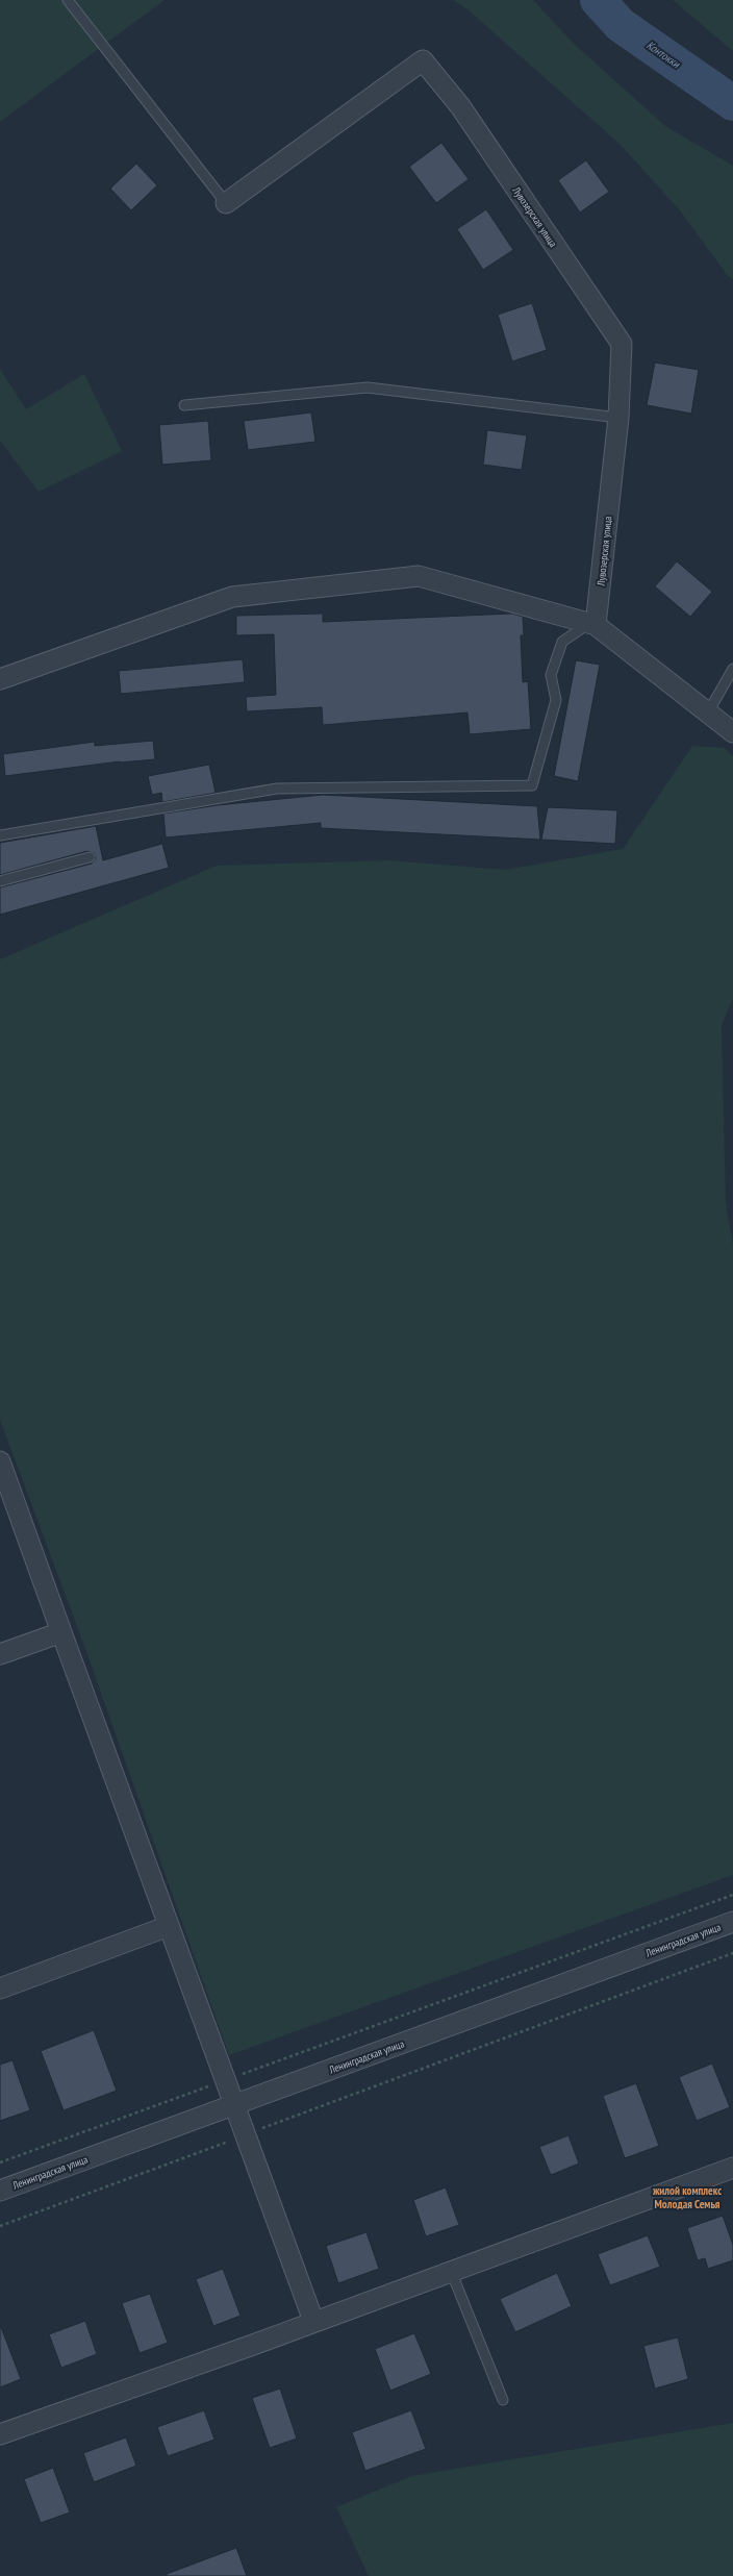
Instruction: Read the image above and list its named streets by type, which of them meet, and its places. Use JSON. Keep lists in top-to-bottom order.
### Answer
{
  "streets": {
    "street": ["Лувозерская улица", "Ленинградская улица"]
  },
  "districts": ["жилой комплекс Молодая Семья"],
  "water": ["Контокки"]
}
